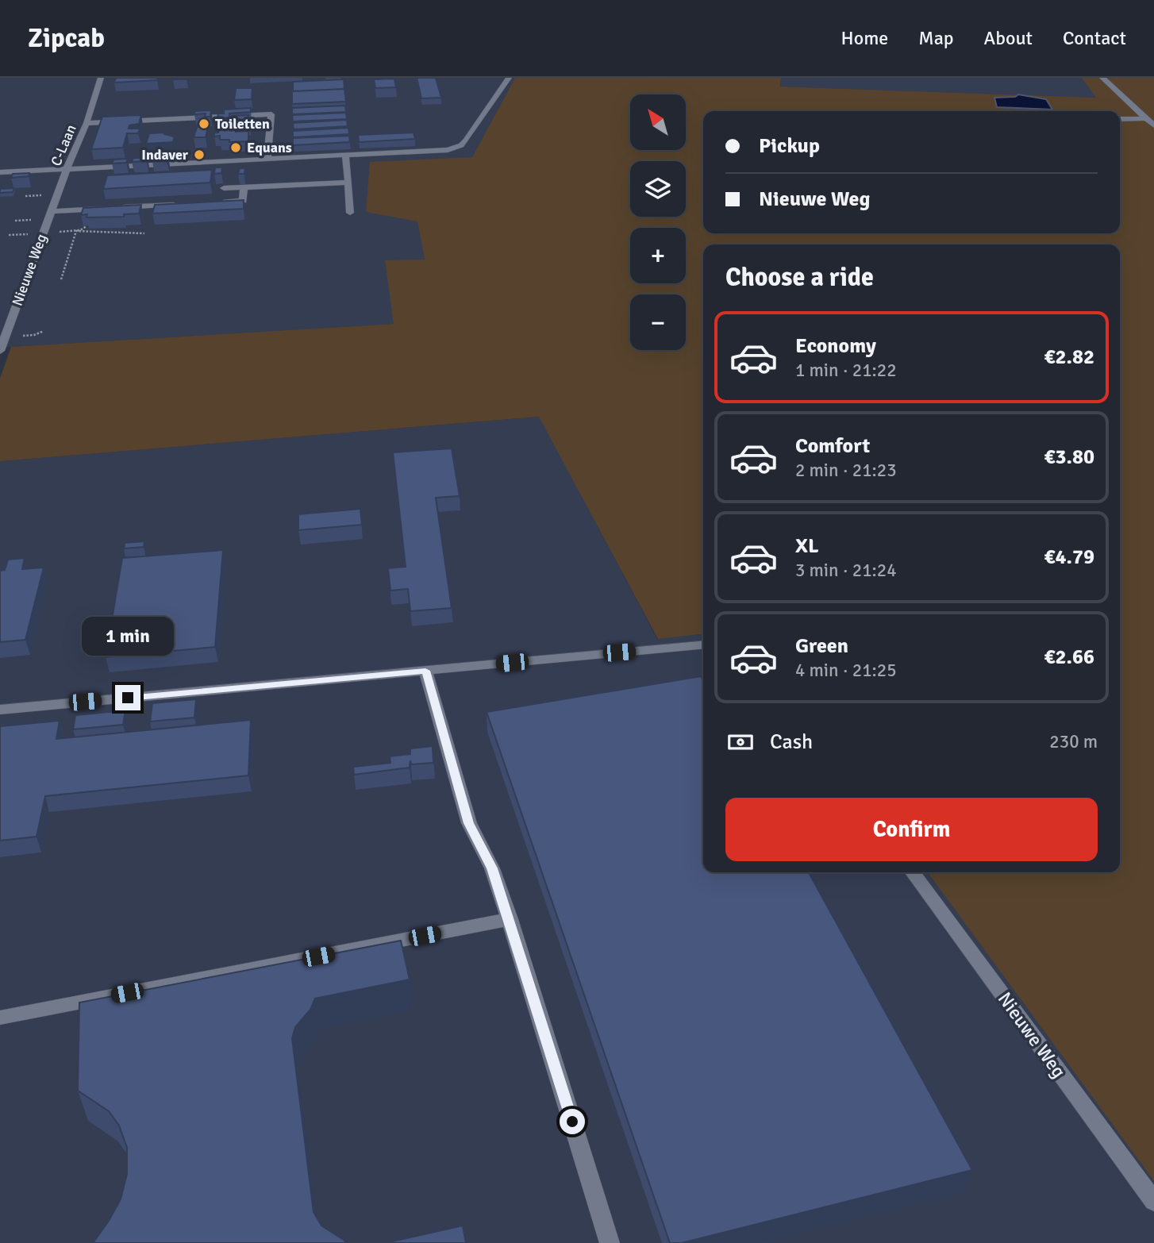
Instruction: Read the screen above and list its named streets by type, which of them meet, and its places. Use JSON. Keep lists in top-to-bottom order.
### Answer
{
  "streets": {
    "street": ["C-Laan", "Nieuwe Weg"]
  },
  "crossings": [
    ["C-Laan", "Nieuwe Weg"]
  ],
  "places": ["Toiletten", "Equans", "Indaver"],
  "north": "top left",
  "page": {
    "header": "Zipcab",
    "nav": [
      "Home",
      "Map",
      "About",
      "Contact"
    ],
    "map_buttons": ["+", "−"],
    "banner": ["Pickup", "Nieuwe Weg"],
    "heading": "Choose a ride",
    "list": [
      {
        "name": "Economy",
        "note": "1 min · 21:22",
        "value": "€2.82"
      },
      {
        "name": "Comfort",
        "note": "2 min · 21:23",
        "value": "€3.80"
      },
      {
        "name": "XL",
        "note": "3 min · 21:24",
        "value": "€4.79"
      },
      {
        "name": "Green",
        "note": "4 min · 21:25",
        "value": "€2.66"
      }
    ],
    "bubble": "1 min",
    "pay": ["Cash", "230 m"],
    "buttons": "Confirm"
  }
}
